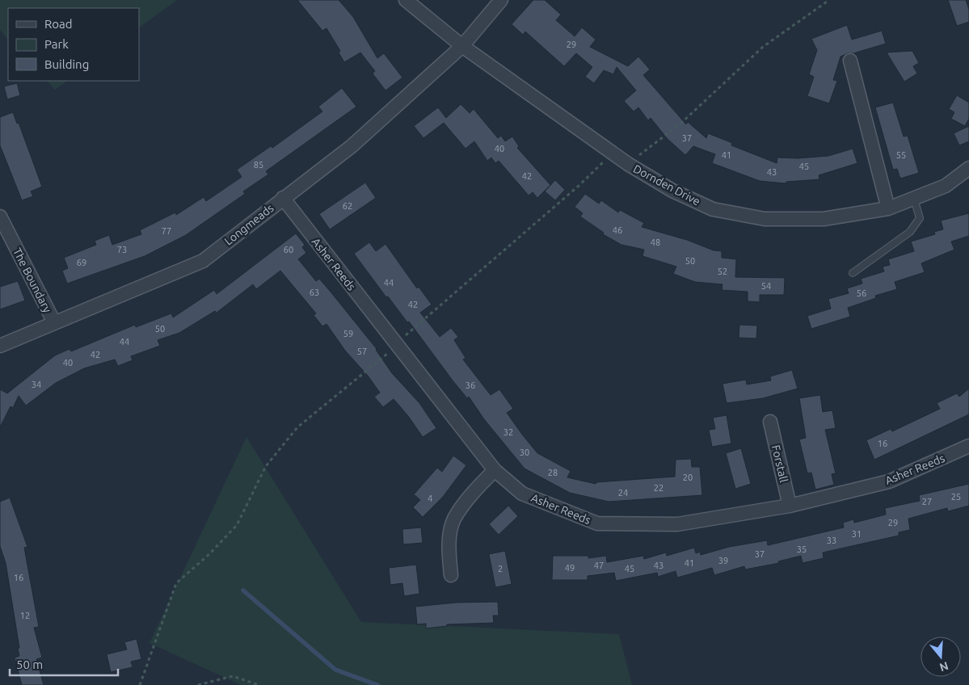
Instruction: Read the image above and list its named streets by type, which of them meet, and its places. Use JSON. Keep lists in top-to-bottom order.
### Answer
{
  "streets": {
    "street": [
      "Dornden Drive",
      "Longmeads",
      "Asher Reeds",
      "The Boundary",
      "Forstall"
    ]
  },
  "crossings": [
    ["Dornden Drive", "Longmeads"],
    ["Longmeads", "Asher Reeds"],
    ["Longmeads", "The Boundary"],
    ["Asher Reeds", "Forstall"]
  ],
  "house_numbers": [
    "29",
    "37",
    "40",
    "41",
    "55",
    "85",
    "45",
    "43",
    "42",
    "62",
    "46",
    "77",
    "48",
    "73",
    "60",
    "50",
    "69",
    "52",
    "44",
    "54",
    "63",
    "56",
    "42",
    "50",
    "59",
    "44",
    "57",
    "42",
    "40",
    "34",
    "36",
    "32",
    "16",
    "30",
    "28",
    "20",
    "22",
    "24",
    "25",
    "4",
    "27",
    "29",
    "31",
    "33",
    "35",
    "37",
    "39",
    "41",
    "47",
    "43",
    "49",
    "2",
    "45",
    "16",
    "12"
  ],
  "legend": ["Road", "Park", "Building"],
  "scale_bar": "50 m",
  "north": "bottom"
}
